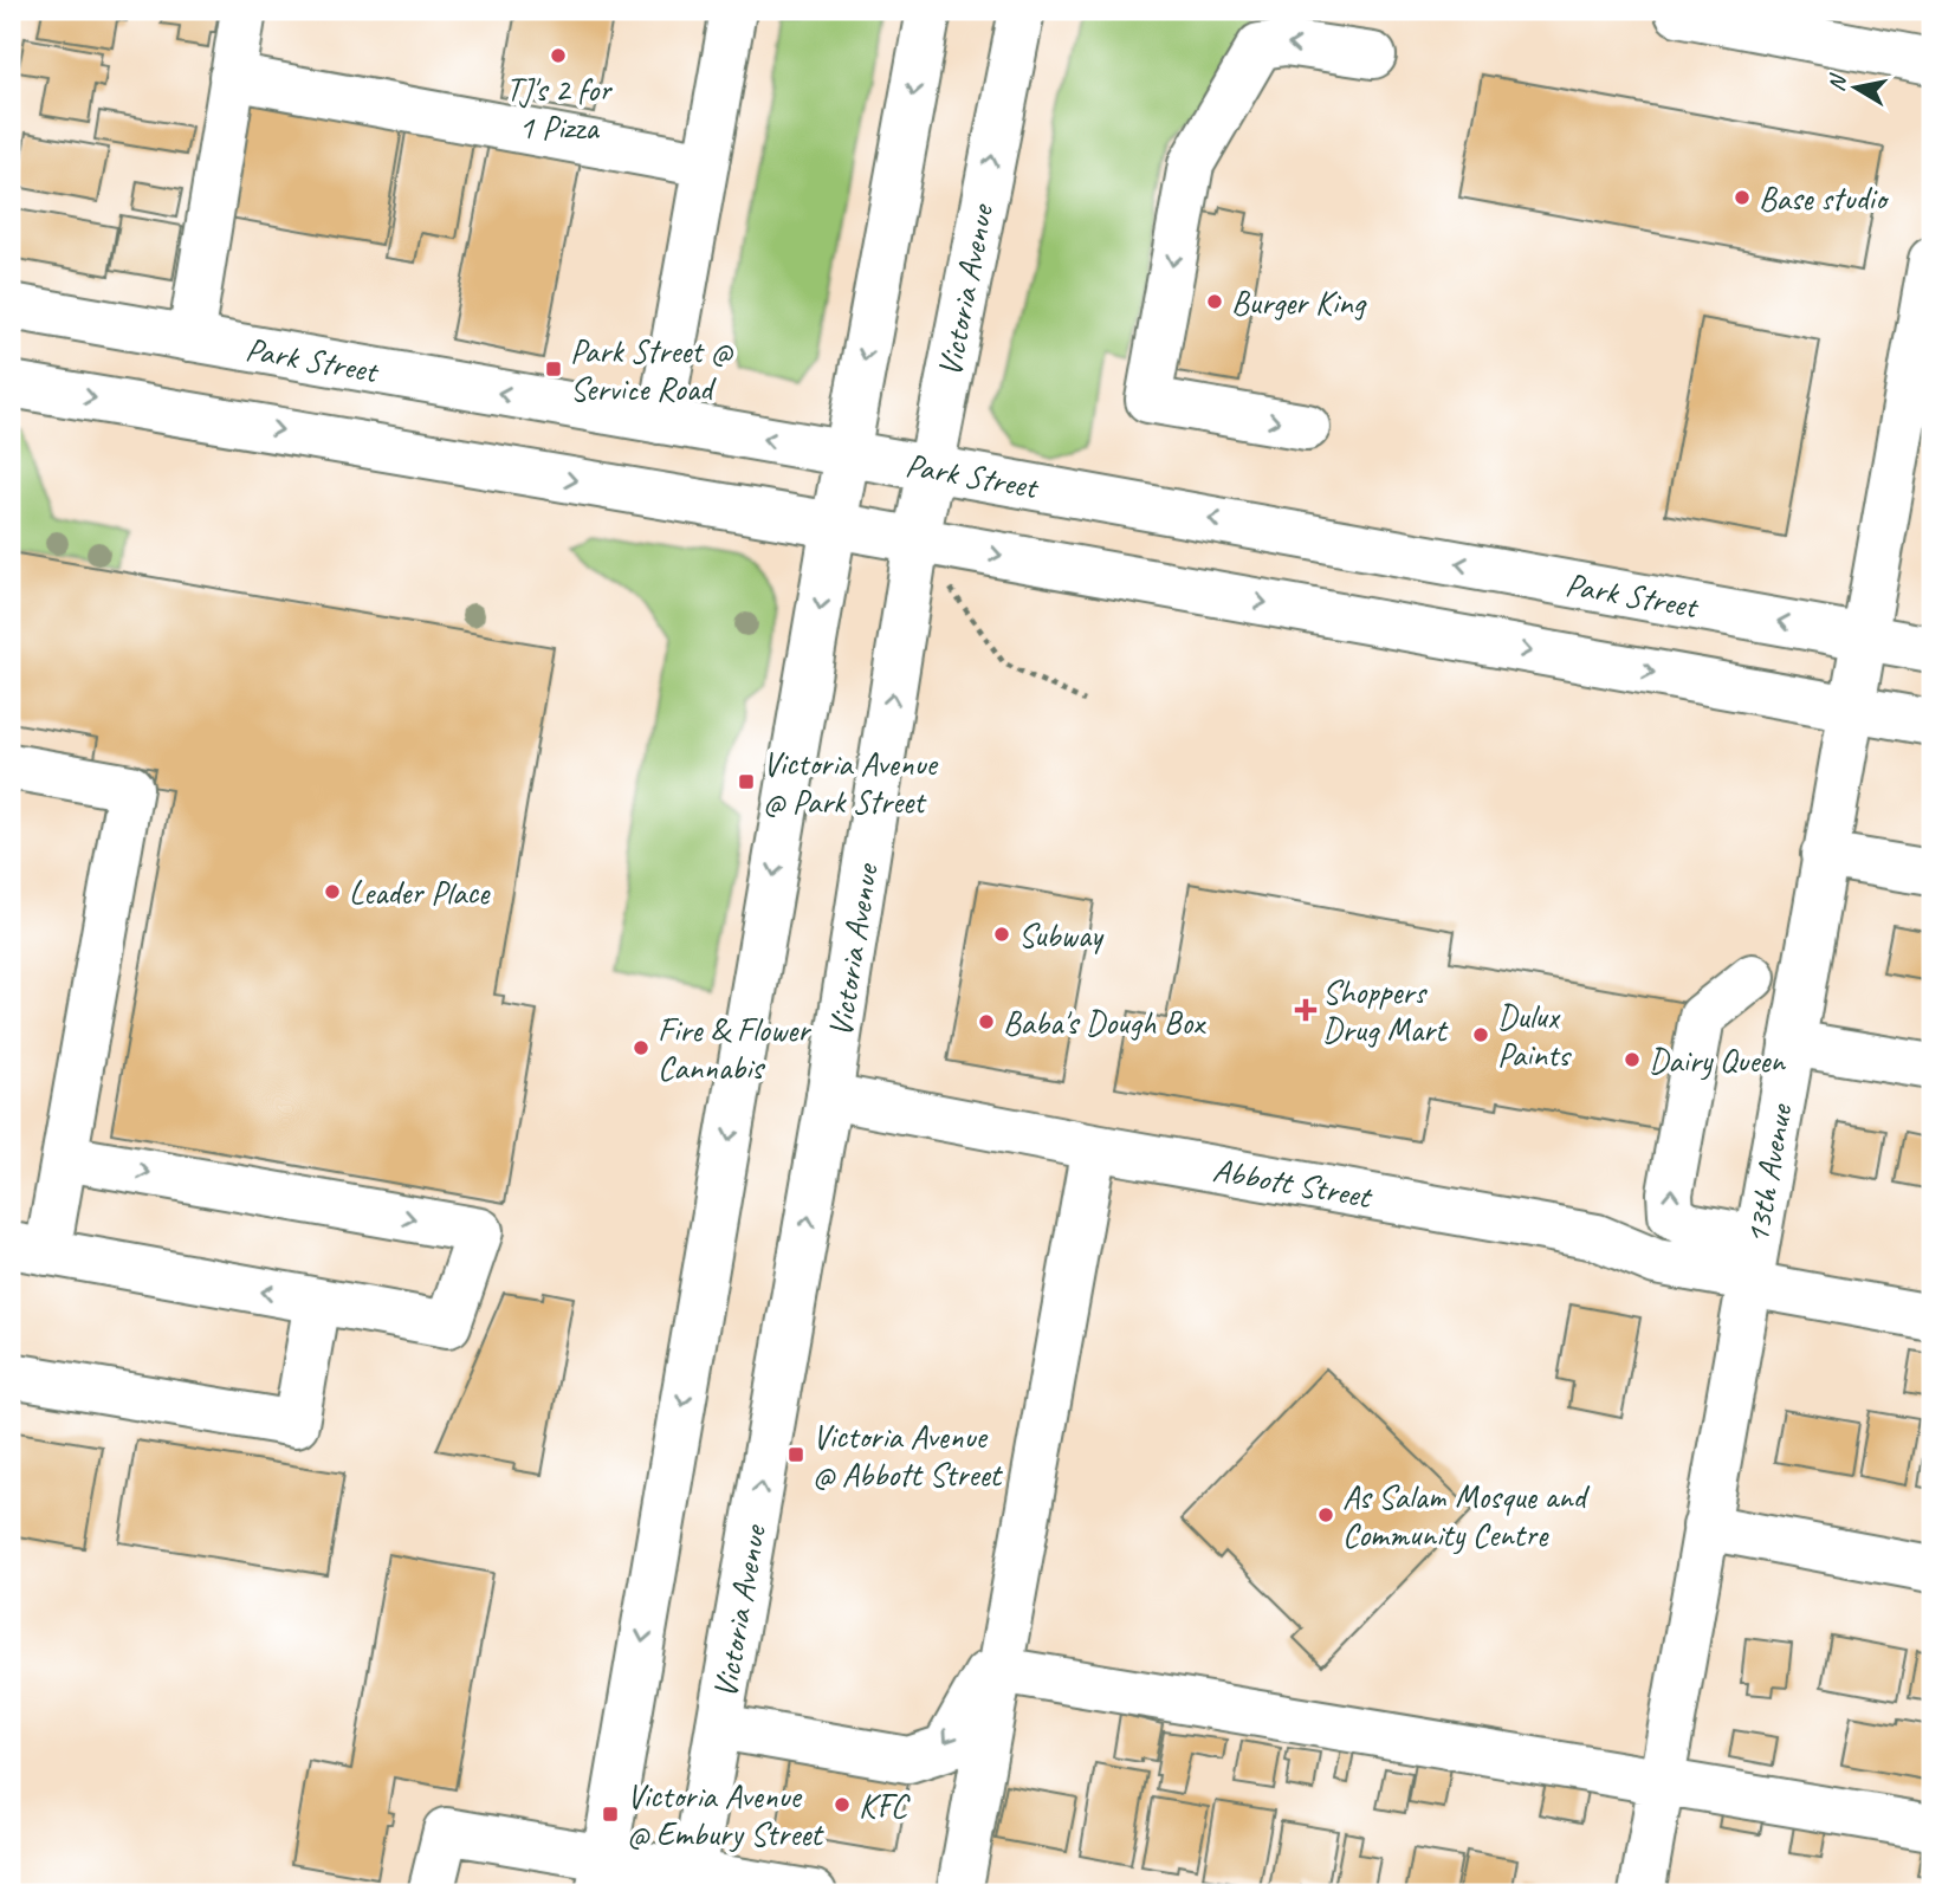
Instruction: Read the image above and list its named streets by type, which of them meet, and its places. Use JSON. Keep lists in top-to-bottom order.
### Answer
{
  "streets": {
    "main road": [
      "Victoria Avenue",
      "Park Street",
      "13th Avenue",
      "Abbott Street"
    ]
  },
  "crossings": [
    ["Victoria Avenue", "Park Street"],
    ["Victoria Avenue", "Abbott Street"],
    ["Park Street", "13th Avenue"],
    ["13th Avenue", "Abbott Street"]
  ],
  "places": {
    "other": [
      "TJ's 2 for 1 Pizza",
      "Base studio",
      "Burger King",
      "Leader Place",
      "Subway",
      "Baba's Dough Box",
      "Dulux Paints",
      "Fire & Flower Cannabis",
      "Dairy Queen",
      "As Salam Mosque and Community Centre",
      "KFC"
    ],
    "transit": [
      "Park Street @ Service Road",
      "Victoria Avenue @ Park Street",
      "Victoria Avenue @ Abbott Street",
      "Victoria Avenue @ Embury Street"
    ],
    "health": ["Shoppers Drug Mart"]
  },
  "north": "left"
}
